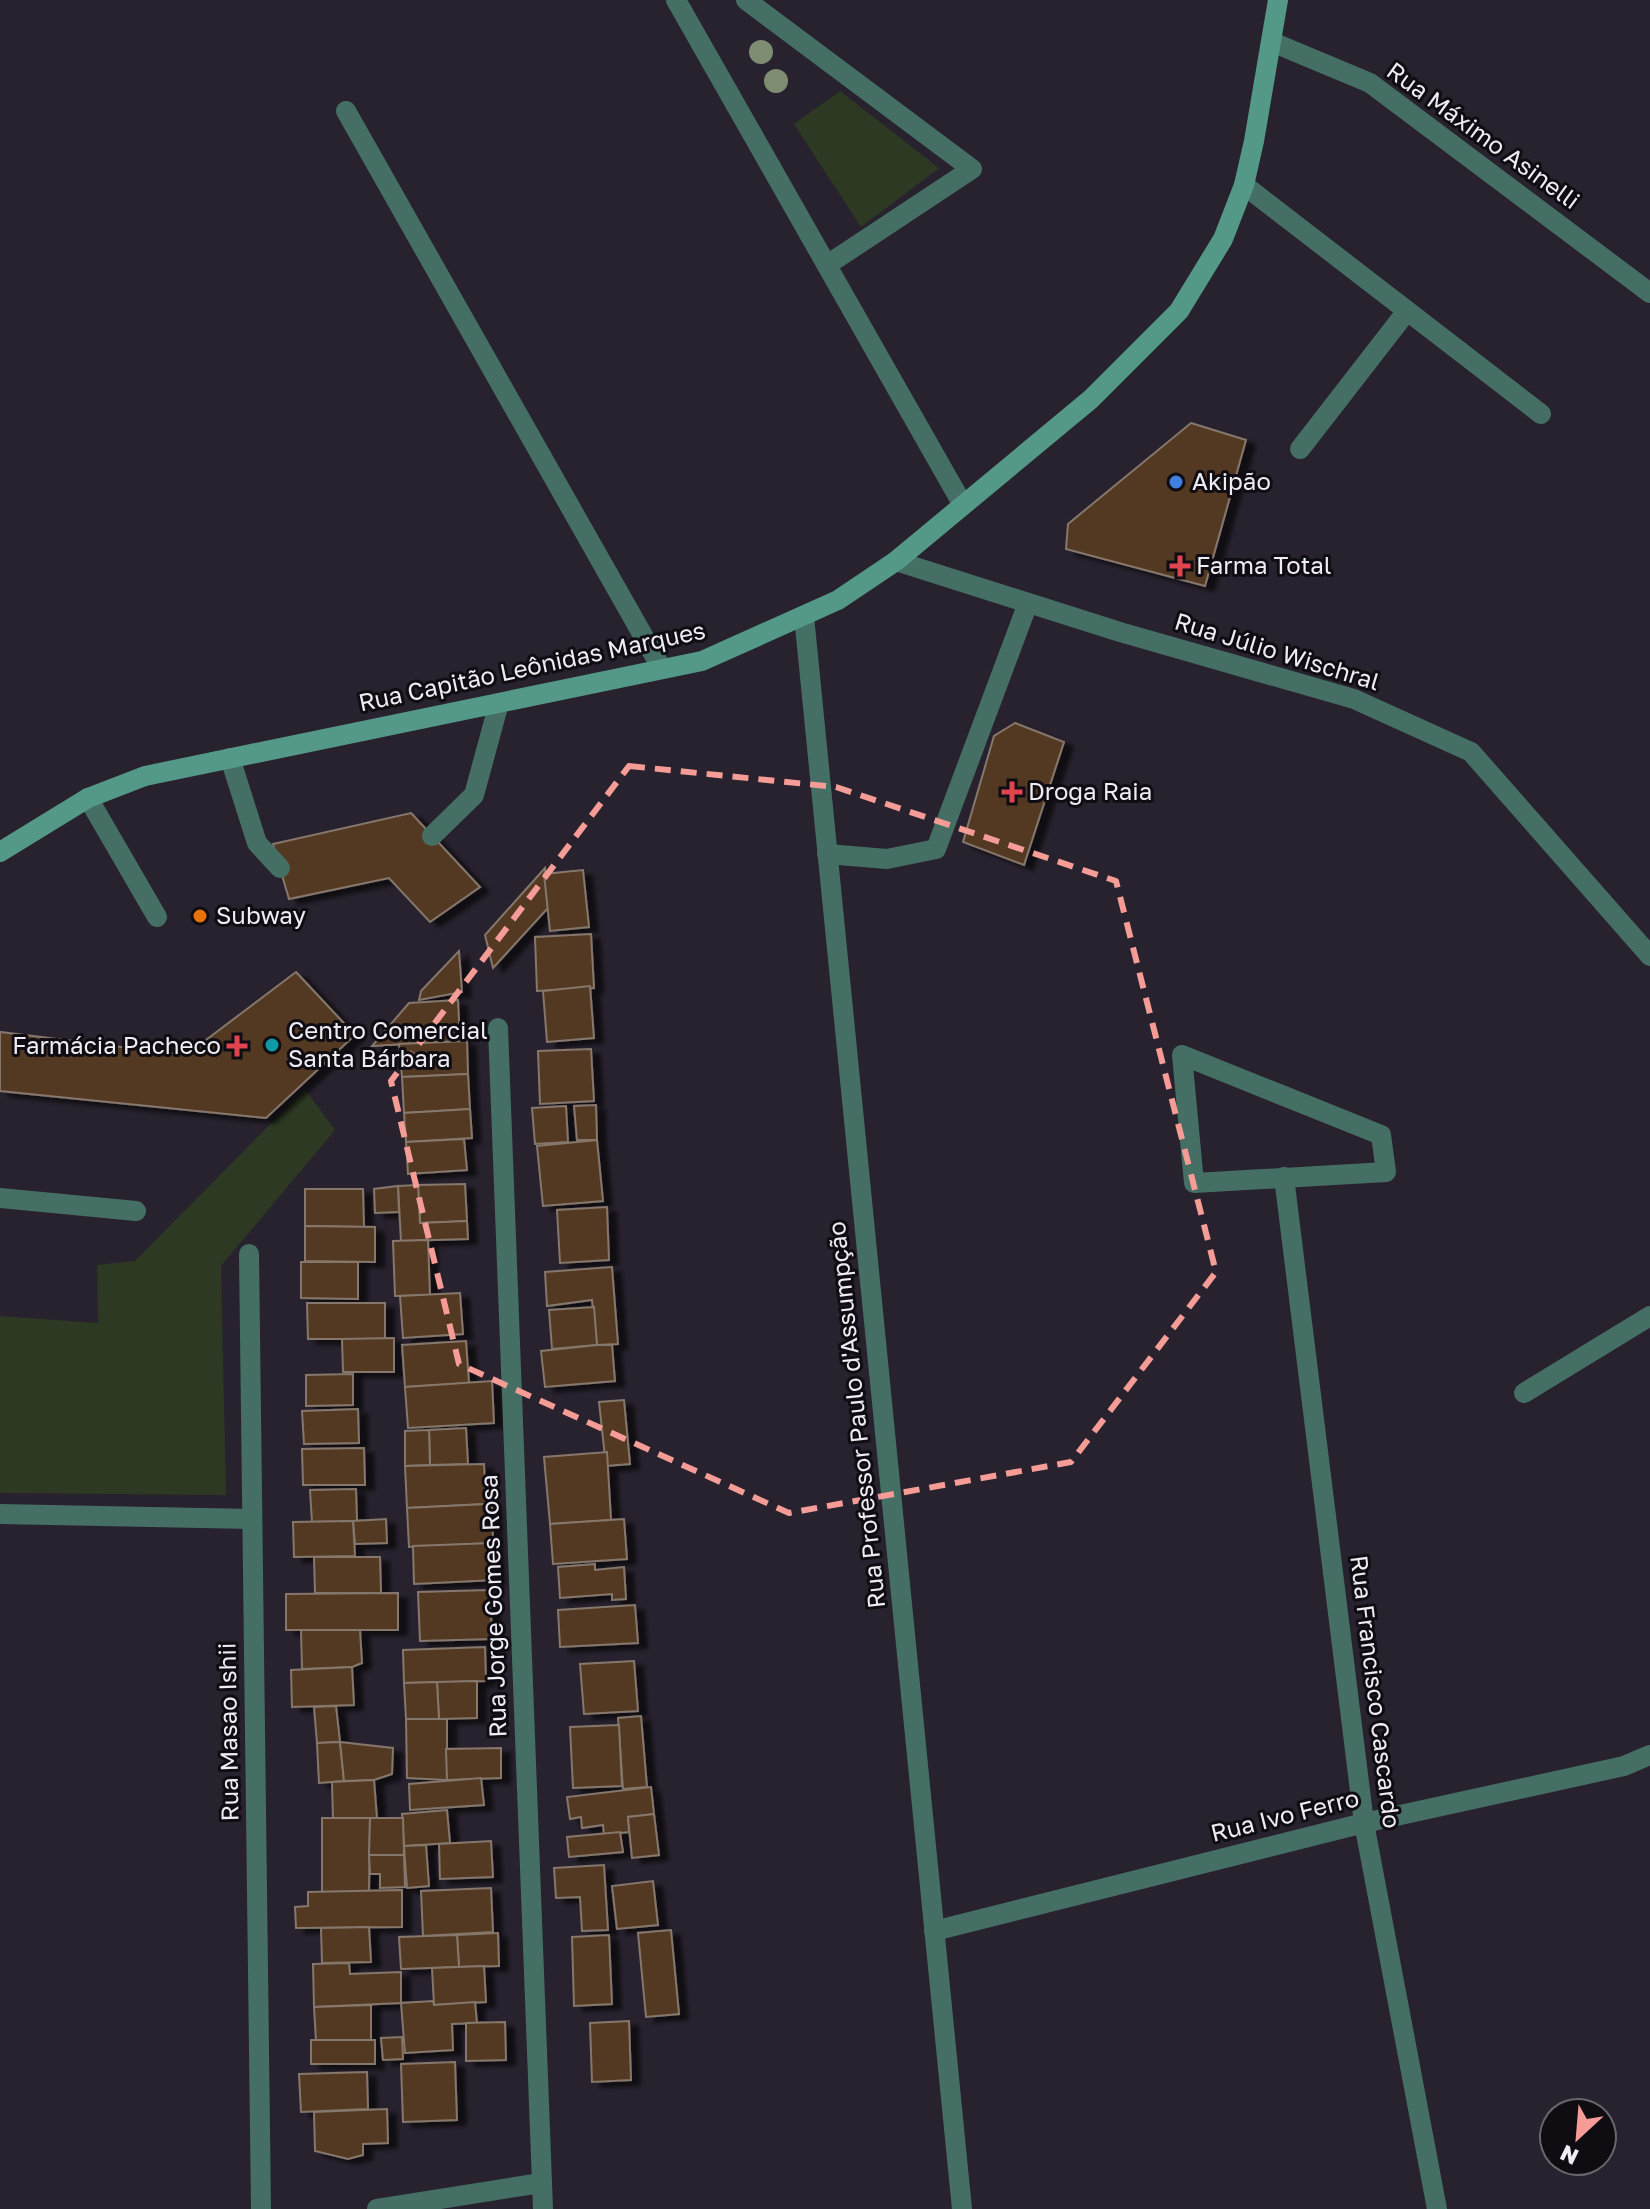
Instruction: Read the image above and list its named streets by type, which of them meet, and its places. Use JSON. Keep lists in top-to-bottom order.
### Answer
{
  "streets": {
    "main road": ["Rua Capitão Leônidas Marques"],
    "street": [
      "Rua Máximo Asinelli",
      "Rua Júlio Wischral",
      "Rua Professor Paulo d'Assumpção",
      "Rua Jorge Gomes Rosa",
      "Rua Francisco Cascardo",
      "Rua Masao Ishii",
      "Rua Ivo Ferro"
    ]
  },
  "crossings": [
    ["Rua Máximo Asinelli", "Rua Capitão Leônidas Marques"],
    ["Rua Júlio Wischral", "Rua Capitão Leônidas Marques"],
    ["Rua Capitão Leônidas Marques", "Rua Professor Paulo d'Assumpção"],
    ["Rua Professor Paulo d'Assumpção", "Rua Ivo Ferro"],
    ["Rua Francisco Cascardo", "Rua Ivo Ferro"]
  ],
  "places": {
    "other": ["Akipão", "Subway", "Centro Comercial Santa Bárbara"],
    "health": ["Farma Total", "Droga Raia", "Farmácia Pacheco"]
  },
  "north": "bottom left"
}
